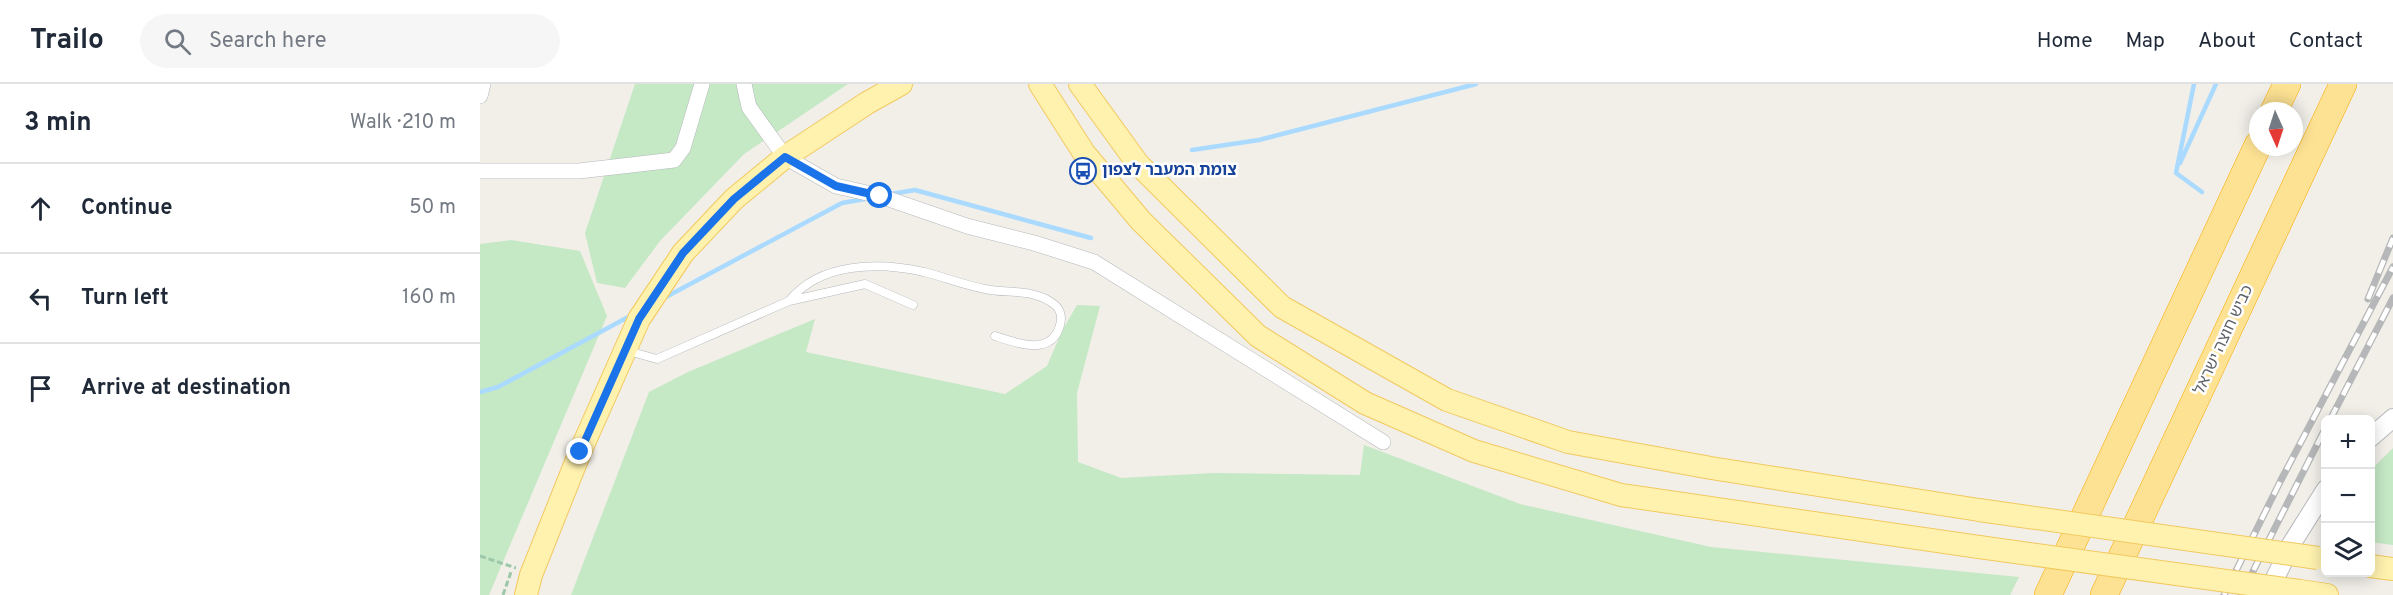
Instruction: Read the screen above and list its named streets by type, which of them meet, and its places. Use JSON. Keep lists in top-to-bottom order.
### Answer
{
  "streets": {
    "highway": ["כביש חוצה ישראל"]
  },
  "places": {
    "bus stop": ["צומת המעבר לצפון"]
  },
  "north": "bottom",
  "page": {
    "header": "Trailo",
    "search": "Search here",
    "nav": [
      "Home",
      "Map",
      "About",
      "Contact"
    ],
    "heading": ["3 min", "Walk · 210 m"],
    "list": [
      ["Continue", "50 m"],
      ["Turn left", "160 m"],
      "Arrive at destination"
    ],
    "map_buttons": ["+", "−"]
  }
}
